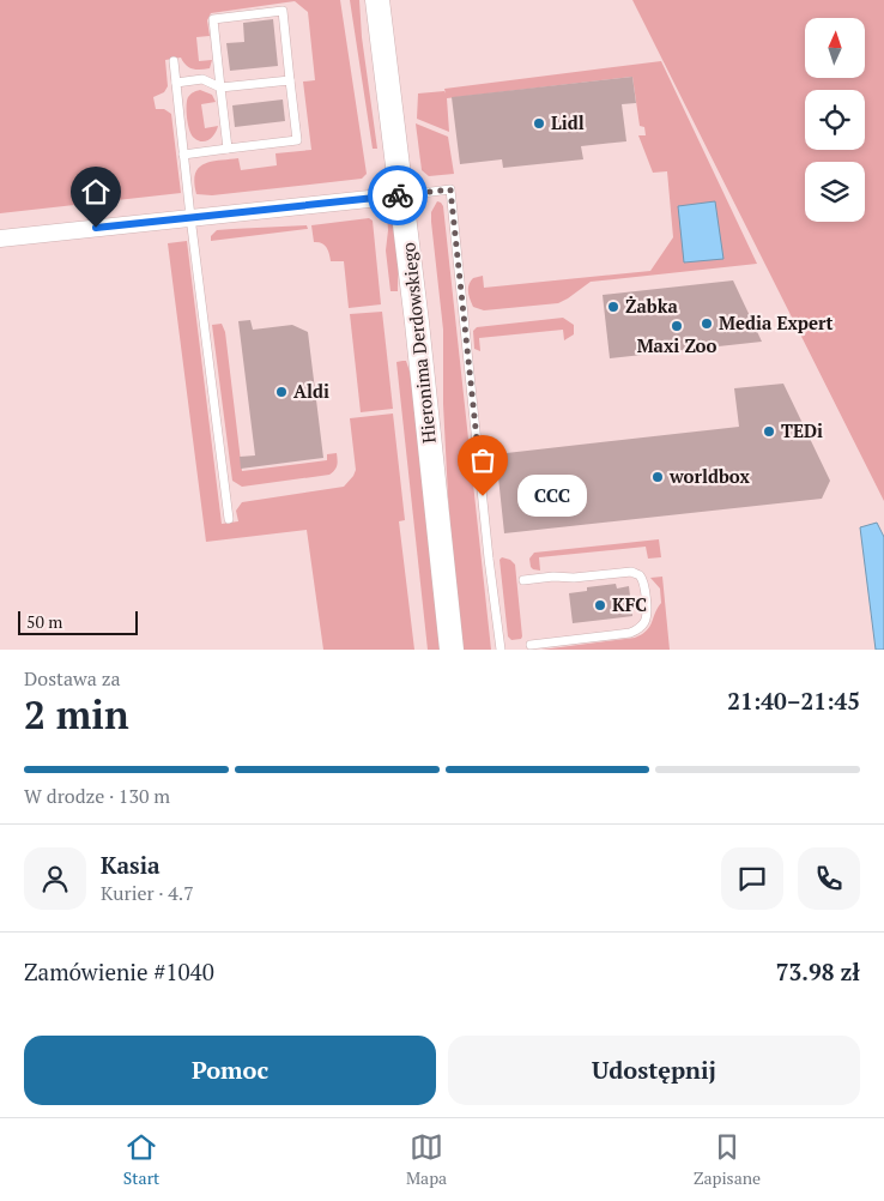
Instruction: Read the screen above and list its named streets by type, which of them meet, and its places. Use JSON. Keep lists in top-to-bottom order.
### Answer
{
  "streets": {
    "main road": ["Hieronima Derdowskiego"]
  },
  "places": [
    "Lidl",
    "Żabka",
    "Media Expert",
    "Maxi Zoo",
    "Aldi",
    "TEDi",
    "worldbox",
    "CCC",
    "KFC"
  ],
  "scale_bar": "50 m",
  "north": "top",
  "page": {
    "bubble": "CCC",
    "scale": "50 m",
    "heading": ["2 min", "Dostawa za", "21:40–21:45"],
    "panel": [
      "Kasia",
      "Kurier · 4.7",
      "Zamówienie #1040",
      "73.98 zł"
    ],
    "bar": "W drodze · 130 m",
    "buttons": ["Pomoc", "Udostępnij"],
    "tabs": ["Start", "Mapa", "Zapisane"]
  }
}
